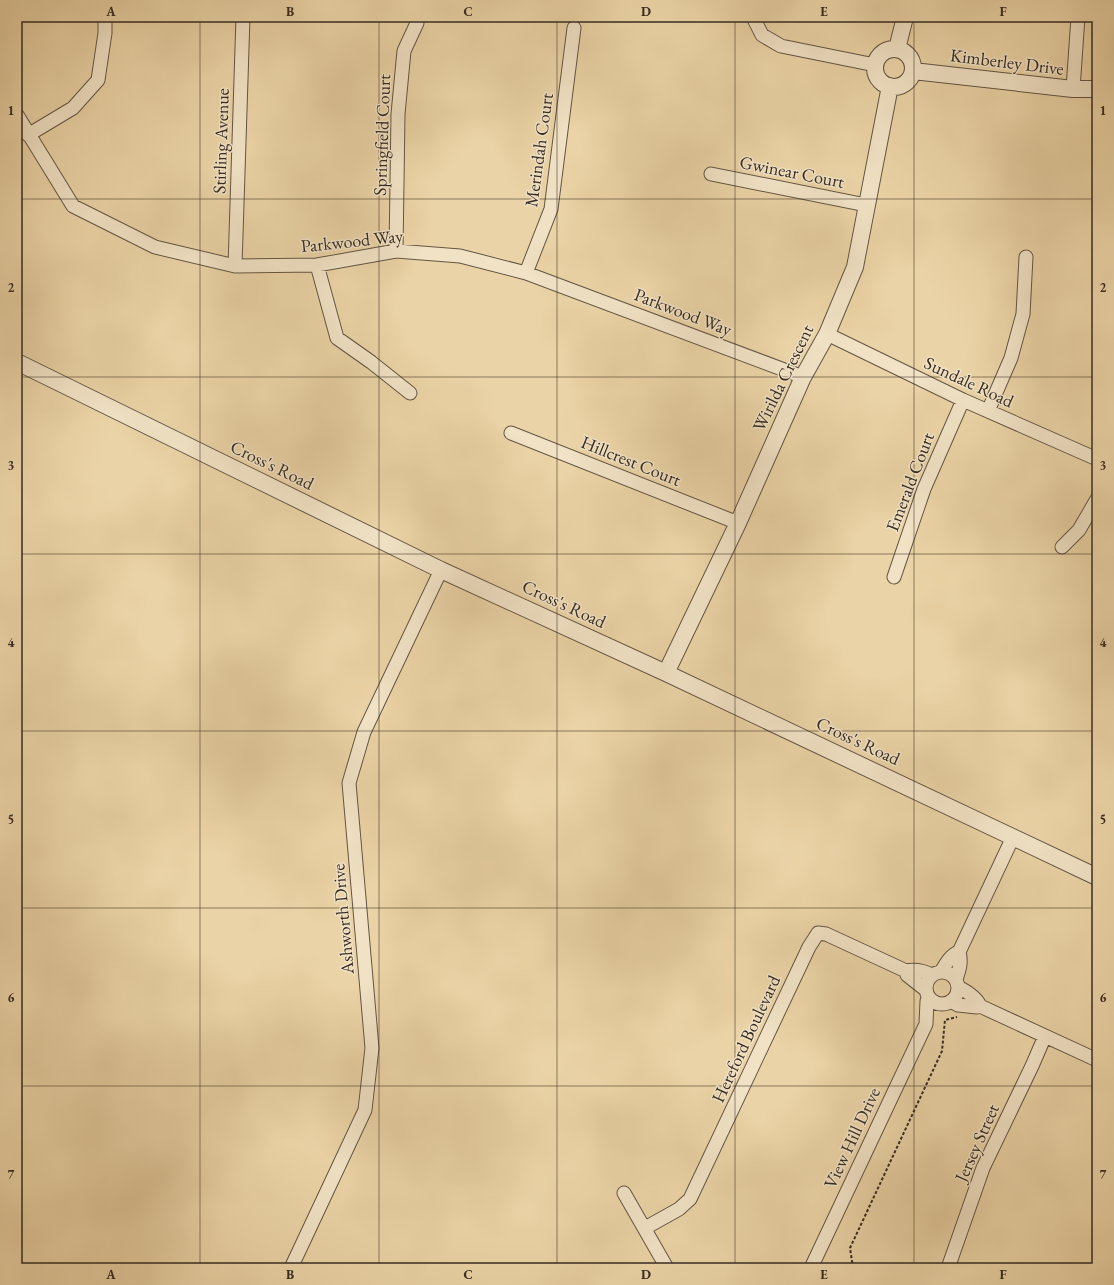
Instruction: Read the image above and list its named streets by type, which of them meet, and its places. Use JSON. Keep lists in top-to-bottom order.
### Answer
{
  "streets": {
    "street": [
      "Kimberley Drive",
      "Springfield Court",
      "Stirling Avenue",
      "Merindah Court",
      "Gwinear Court",
      "Parkwood Way",
      "Wirilda Crescent",
      "Sundale Road",
      "Hillcrest Court",
      "Cross's Road",
      "Emerald Court",
      "Ashworth Drive",
      "Hereford Boulevard",
      "View Hill Drive",
      "Jersey Street"
    ]
  },
  "crossings": [
    ["Kimberley Drive", "Wirilda Crescent"],
    ["Springfield Court", "Parkwood Way"],
    ["Stirling Avenue", "Parkwood Way"],
    ["Merindah Court", "Parkwood Way"],
    ["Gwinear Court", "Wirilda Crescent"],
    ["Parkwood Way", "Wirilda Crescent"],
    ["Wirilda Crescent", "Sundale Road"],
    ["Wirilda Crescent", "Hillcrest Court"],
    ["Wirilda Crescent", "Cross's Road"],
    ["Sundale Road", "Emerald Court"],
    ["Cross's Road", "Ashworth Drive"],
    ["Hereford Boulevard", "View Hill Drive"]
  ],
  "grid": {
    "columns": [
      "A",
      "B",
      "C",
      "D",
      "E",
      "F"
    ],
    "rows": [
      "1",
      "2",
      "3",
      "4",
      "5",
      "6",
      "7"
    ]
  }
}
